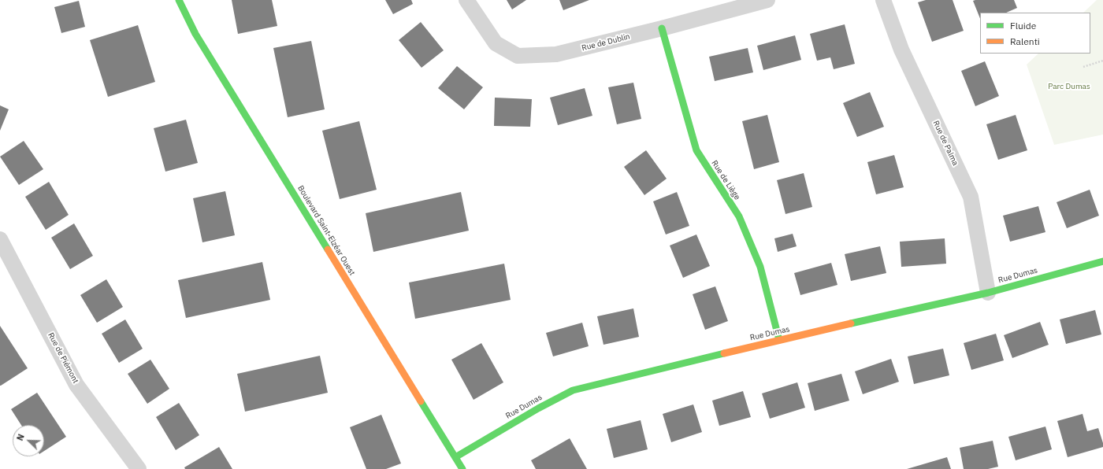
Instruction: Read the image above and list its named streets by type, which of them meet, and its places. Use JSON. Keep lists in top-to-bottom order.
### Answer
{
  "streets": {
    "street": [
      "Rue de Dublin",
      "Rue de Palma",
      "Rue de Liège",
      "Boulevard Saint-Elzéar Ouest",
      "Rue Dumas",
      "Rue de Piémont"
    ]
  },
  "crossings": [
    ["Rue de Dublin", "Rue de Liège"],
    ["Rue de Palma", "Rue Dumas"],
    ["Rue de Liège", "Rue Dumas"],
    ["Boulevard Saint-Elzéar Ouest", "Rue Dumas"]
  ],
  "parks": ["Parc Dumas"],
  "legend": ["Fluide", "Ralenti"],
  "north": "top left"
}
